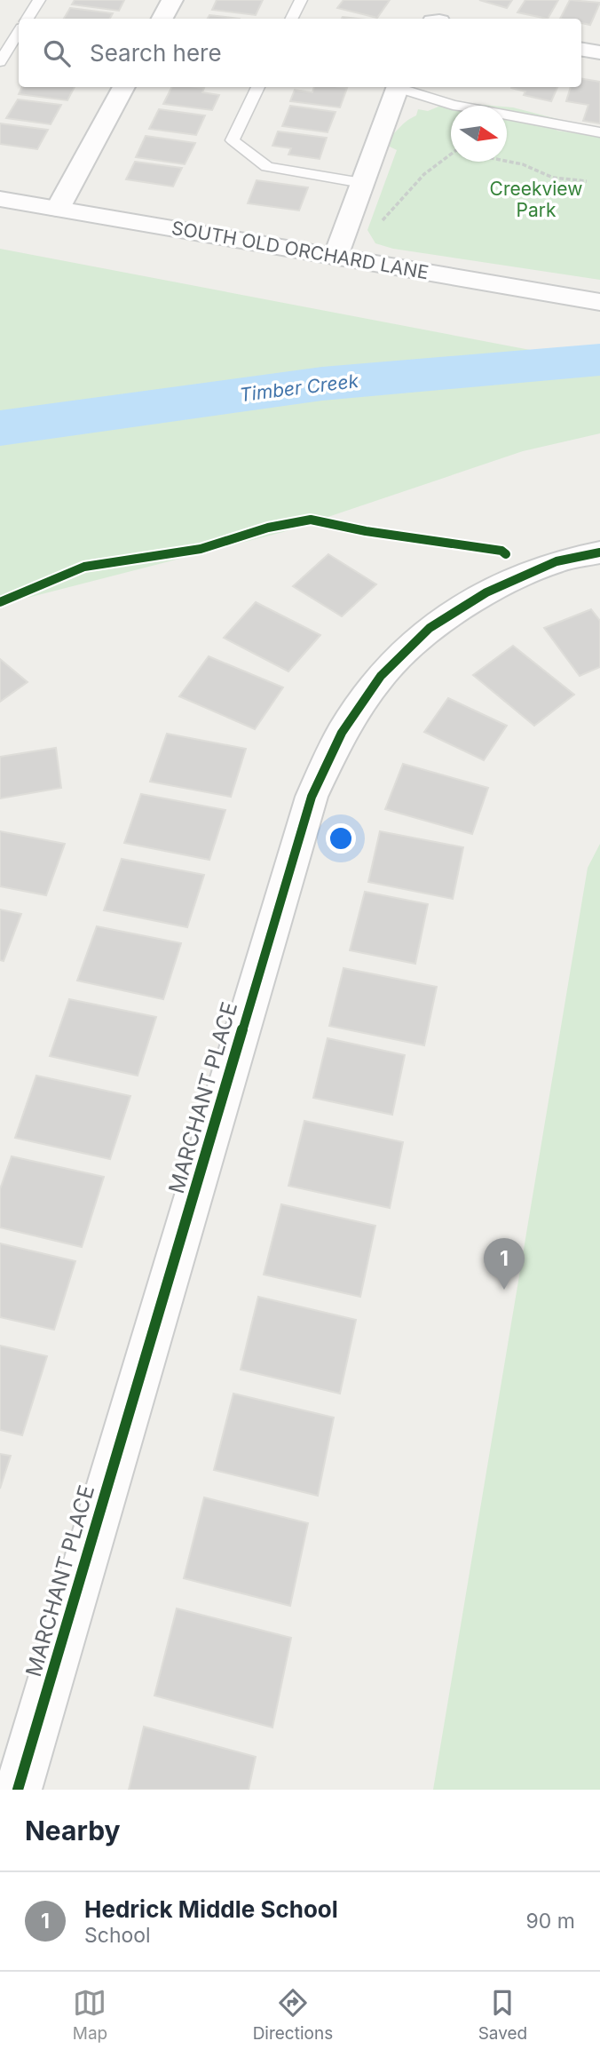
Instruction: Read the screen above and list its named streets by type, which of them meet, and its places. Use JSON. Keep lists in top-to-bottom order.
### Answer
{
  "streets": {
    "street": ["SOUTH OLD ORCHARD LANE", "MARCHANT PLACE"]
  },
  "water": ["Timber Creek"],
  "parks": ["Creekview Park"],
  "north": "right",
  "page": {
    "search": "Search here",
    "pins": "1",
    "heading": "Nearby",
    "list": [
      {
        "mark": "1",
        "name": "Hedrick Middle School",
        "note": "School",
        "value": "90 m"
      }
    ],
    "nav": ["Map", "Directions", "Saved"]
  }
}
